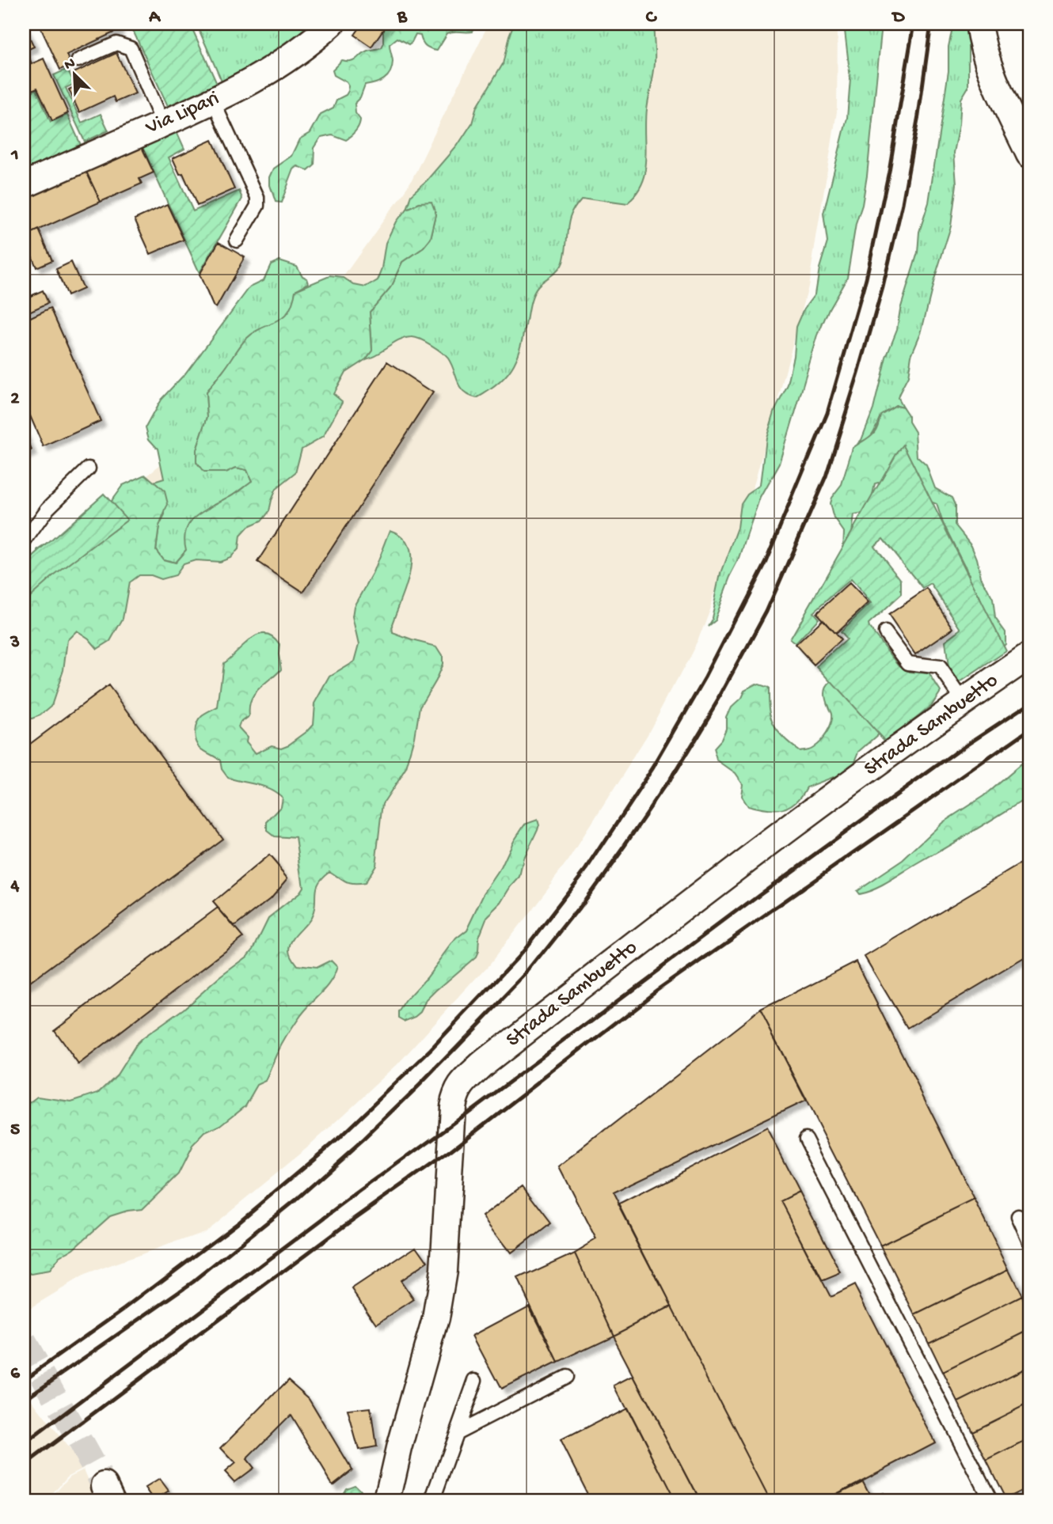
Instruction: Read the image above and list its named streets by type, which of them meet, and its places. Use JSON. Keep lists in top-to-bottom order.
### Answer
{
  "streets": {
    "street": ["Via Lipari", "Strada Sambuetto"]
  },
  "north": "top left",
  "grid": {
    "columns": [
      "A",
      "B",
      "C",
      "D"
    ],
    "rows": [
      "1",
      "2",
      "3",
      "4",
      "5",
      "6"
    ]
  }
}
